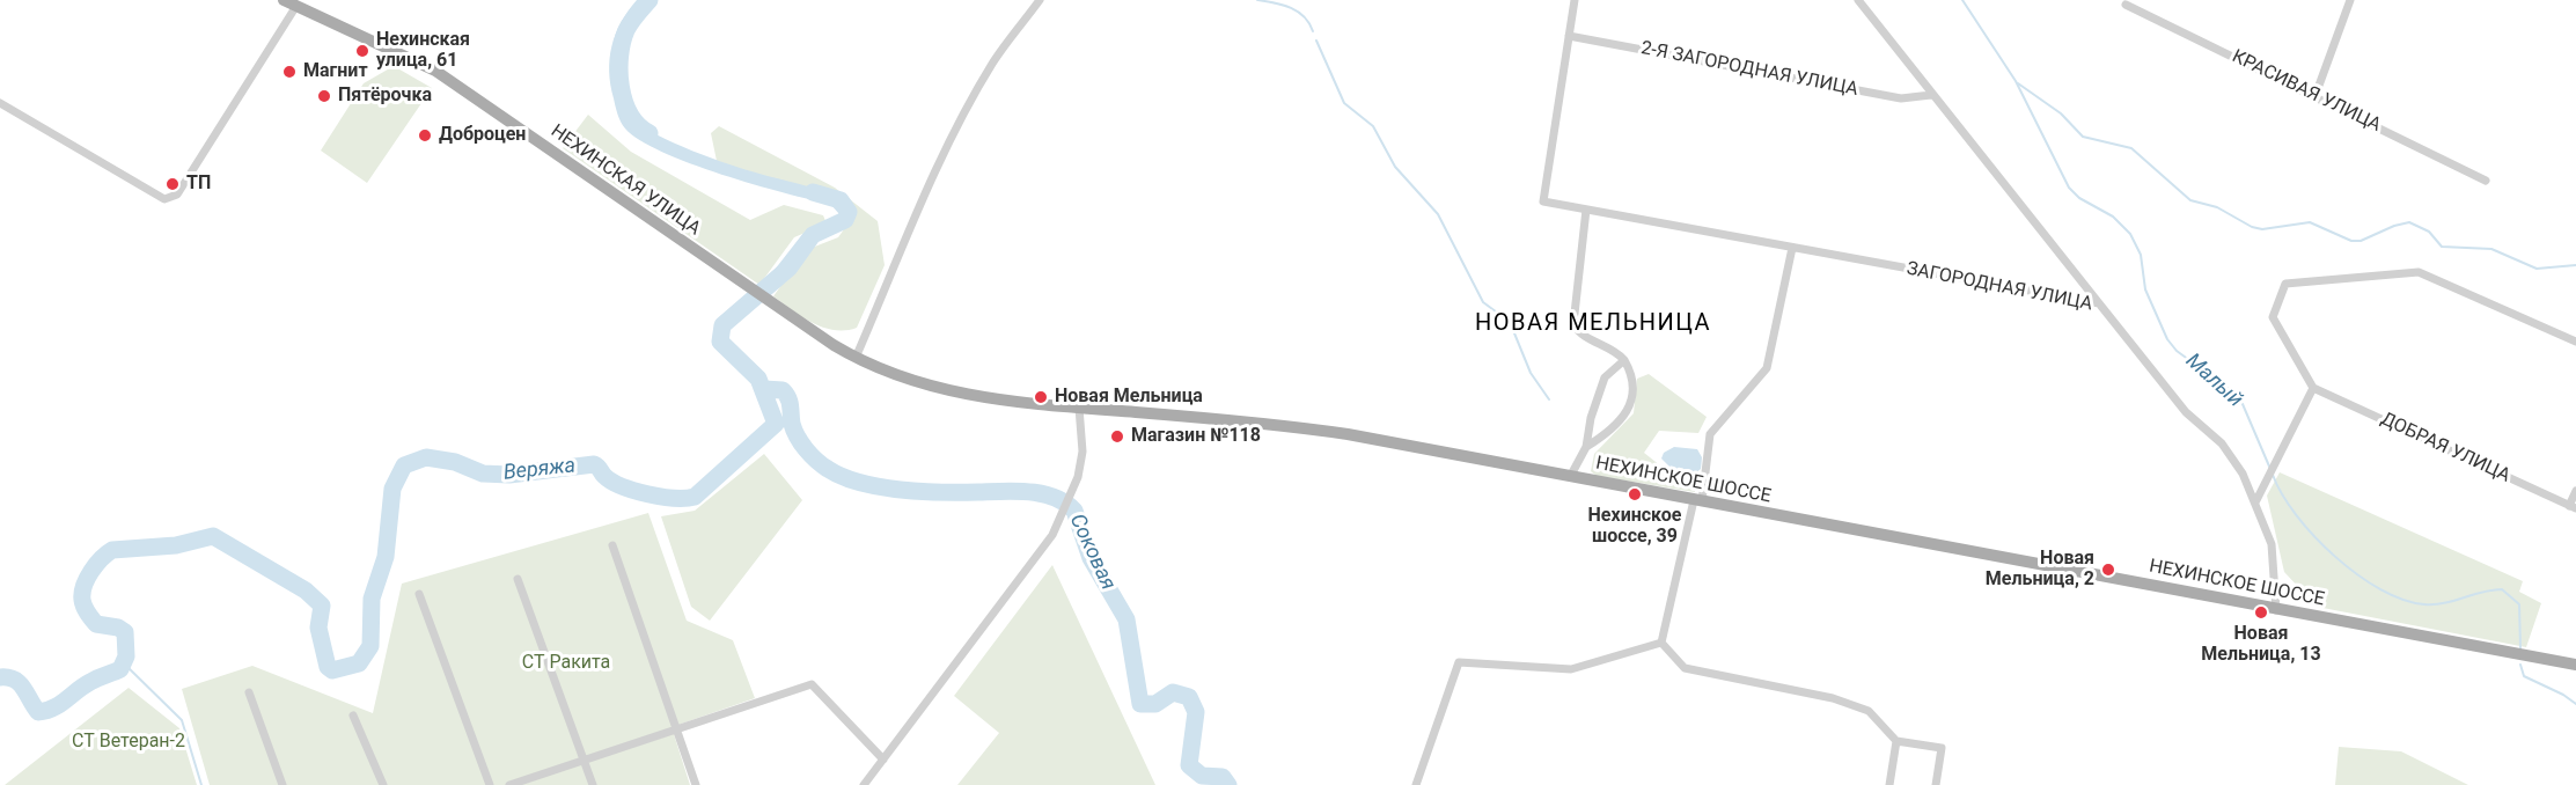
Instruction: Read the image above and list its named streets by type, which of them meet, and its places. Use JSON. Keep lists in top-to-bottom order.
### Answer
{
  "streets": {
    "main road": ["НЕХИНСКАЯ УЛИЦА", "НЕХИНСКОЕ ШОССЕ"],
    "street": [
      "2-Я ЗАГОРОДНАЯ УЛИЦА",
      "КРАСИВАЯ УЛИЦА",
      "ЗАГОРОДНАЯ УЛИЦА",
      "ДОБРАЯ УЛИЦА"
    ]
  },
  "crossings": [
    ["2-Я ЗАГОРОДНАЯ УЛИЦА", "ЗАГОРОДНАЯ УЛИЦА"],
    ["НЕХИНСКАЯ УЛИЦА", "НЕХИНСКОЕ ШОССЕ"],
    ["ЗАГОРОДНАЯ УЛИЦА", "НЕХИНСКОЕ ШОССЕ"]
  ],
  "districts": ["НОВАЯ МЕЛЬНИЦА"],
  "water": ["Малый", "Веряжа", "Соковая"],
  "parks": ["СТ Ракита", "СТ Ветеран-2"],
  "places": [
    "Нехинская улица, 61",
    "Магнит",
    "Пятёрочка",
    "Доброцен",
    "ТП",
    "Новая Мельница",
    "Магазин №118",
    "Нехинское шоссе, 39",
    "Новая Мельница, 2",
    "Новая Мельница, 13"
  ]
}
